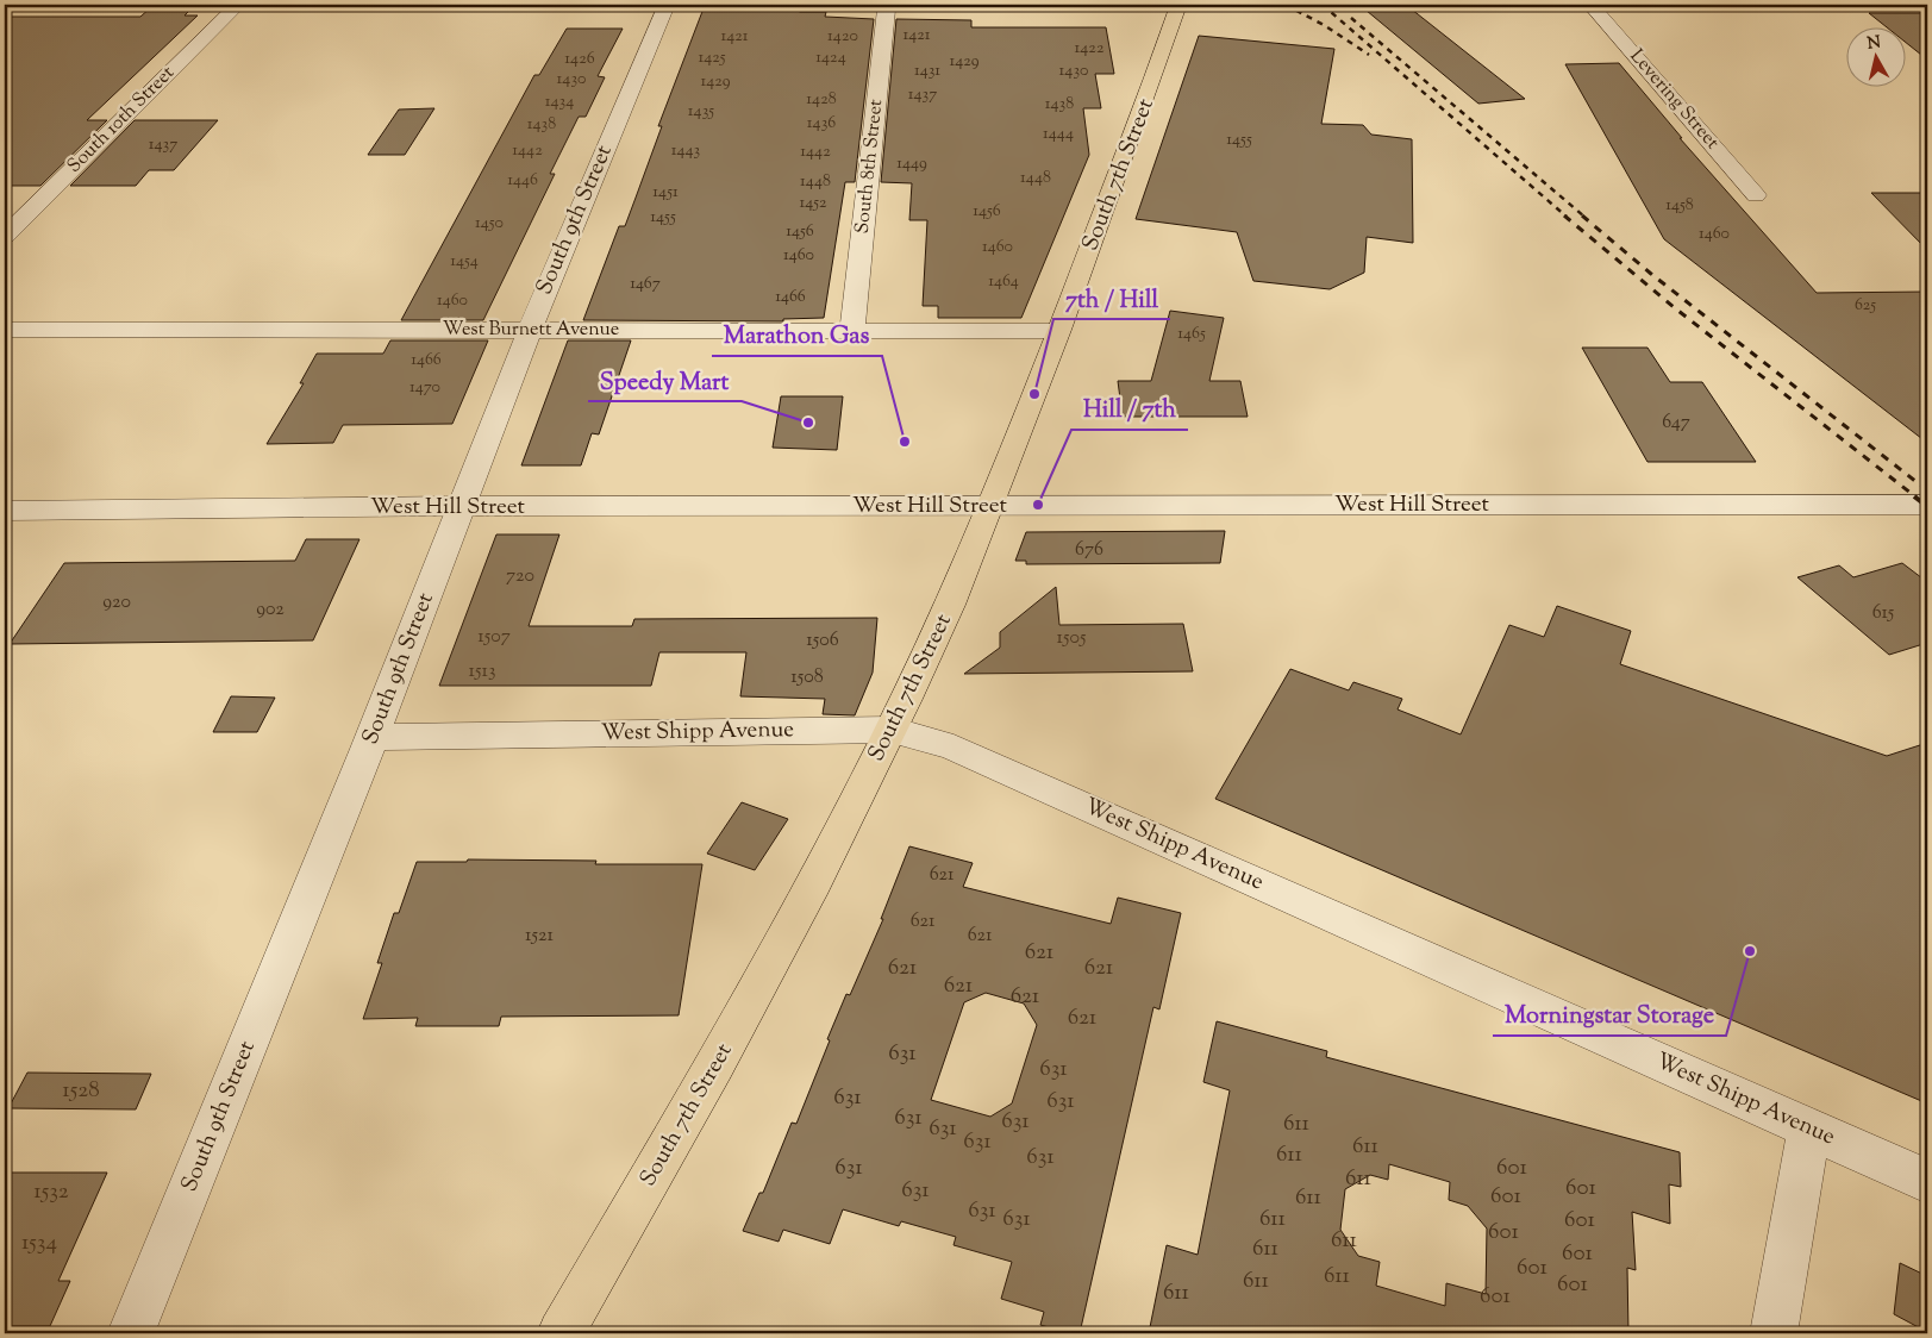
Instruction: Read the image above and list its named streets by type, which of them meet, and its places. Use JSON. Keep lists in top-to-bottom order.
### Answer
{
  "streets": {
    "main road": ["South 7th Street"],
    "street": [
      "Levering Street",
      "South 10th Street",
      "South 8th Street",
      "South 9th Street",
      "West Burnett Avenue",
      "West Hill Street",
      "West Shipp Avenue"
    ]
  },
  "crossings": [
    ["South 8th Street", "West Burnett Avenue"],
    ["South 7th Street", "West Burnett Avenue"],
    ["South 7th Street", "West Hill Street"],
    ["South 7th Street", "West Shipp Avenue"],
    ["South 9th Street", "West Burnett Avenue"],
    ["South 9th Street", "West Hill Street"],
    ["South 9th Street", "West Shipp Avenue"]
  ],
  "places": [
    "7th / Hill",
    "Speedy Mart",
    "Marathon Gas",
    "Hill / 7th",
    "Morningstar Storage"
  ],
  "house_numbers": [
    "1421",
    "1421",
    "1420",
    "1422",
    "1425",
    "1424",
    "1426",
    "1429",
    "1431",
    "1430",
    "1430",
    "1429",
    "1437",
    "1428",
    "1434",
    "1438",
    "1435",
    "1436",
    "1438",
    "1444",
    "1455",
    "1437",
    "1442",
    "1443",
    "1442",
    "1449",
    "1448",
    "1446",
    "1448",
    "1451",
    "1452",
    "1458",
    "1456",
    "1455",
    "1450",
    "1456",
    "1460",
    "1460",
    "1460",
    "1454",
    "1464",
    "1467",
    "1466",
    "1460",
    "625",
    "1465",
    "1466",
    "1470",
    "647",
    "676",
    "720",
    "920",
    "902",
    "615",
    "1507",
    "1505",
    "1506",
    "1513",
    "1508",
    "621",
    "621",
    "1521",
    "621",
    "621",
    "621",
    "621",
    "621",
    "621",
    "621",
    "631",
    "631",
    "1528",
    "631",
    "631",
    "631",
    "631",
    "611",
    "631",
    "631",
    "611",
    "611",
    "631",
    "631",
    "601",
    "611",
    "601",
    "631",
    "1532",
    "601",
    "611",
    "631",
    "631",
    "611",
    "601",
    "601",
    "611",
    "1534",
    "611",
    "601",
    "601",
    "611",
    "611",
    "601",
    "611",
    "601"
  ],
  "north": "top"
}
